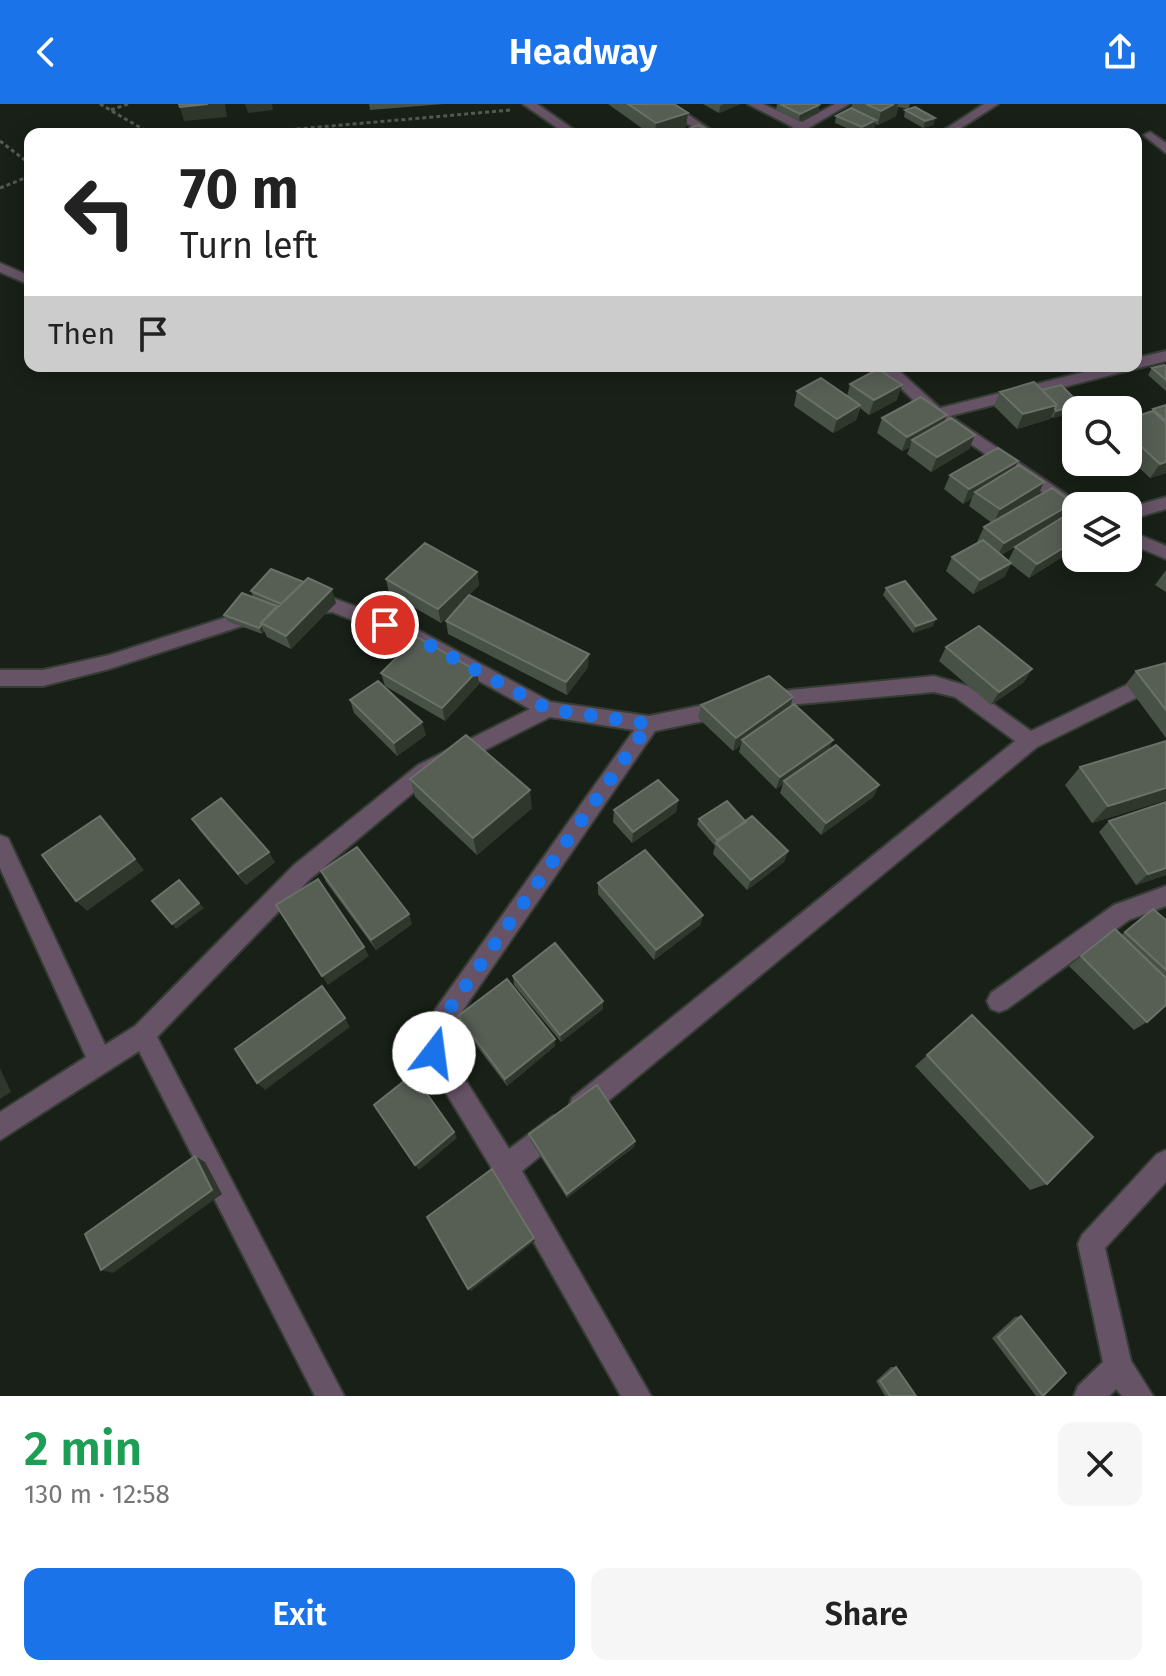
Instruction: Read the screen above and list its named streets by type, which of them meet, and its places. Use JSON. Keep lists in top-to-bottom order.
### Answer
{
  "page": {
    "header": "Headway",
    "turn": ["70 m", "Turn left"],
    "then": "Then",
    "heading": ["2 min", "130 m · 12:58"],
    "buttons": ["Exit", "Share"]
  }
}
